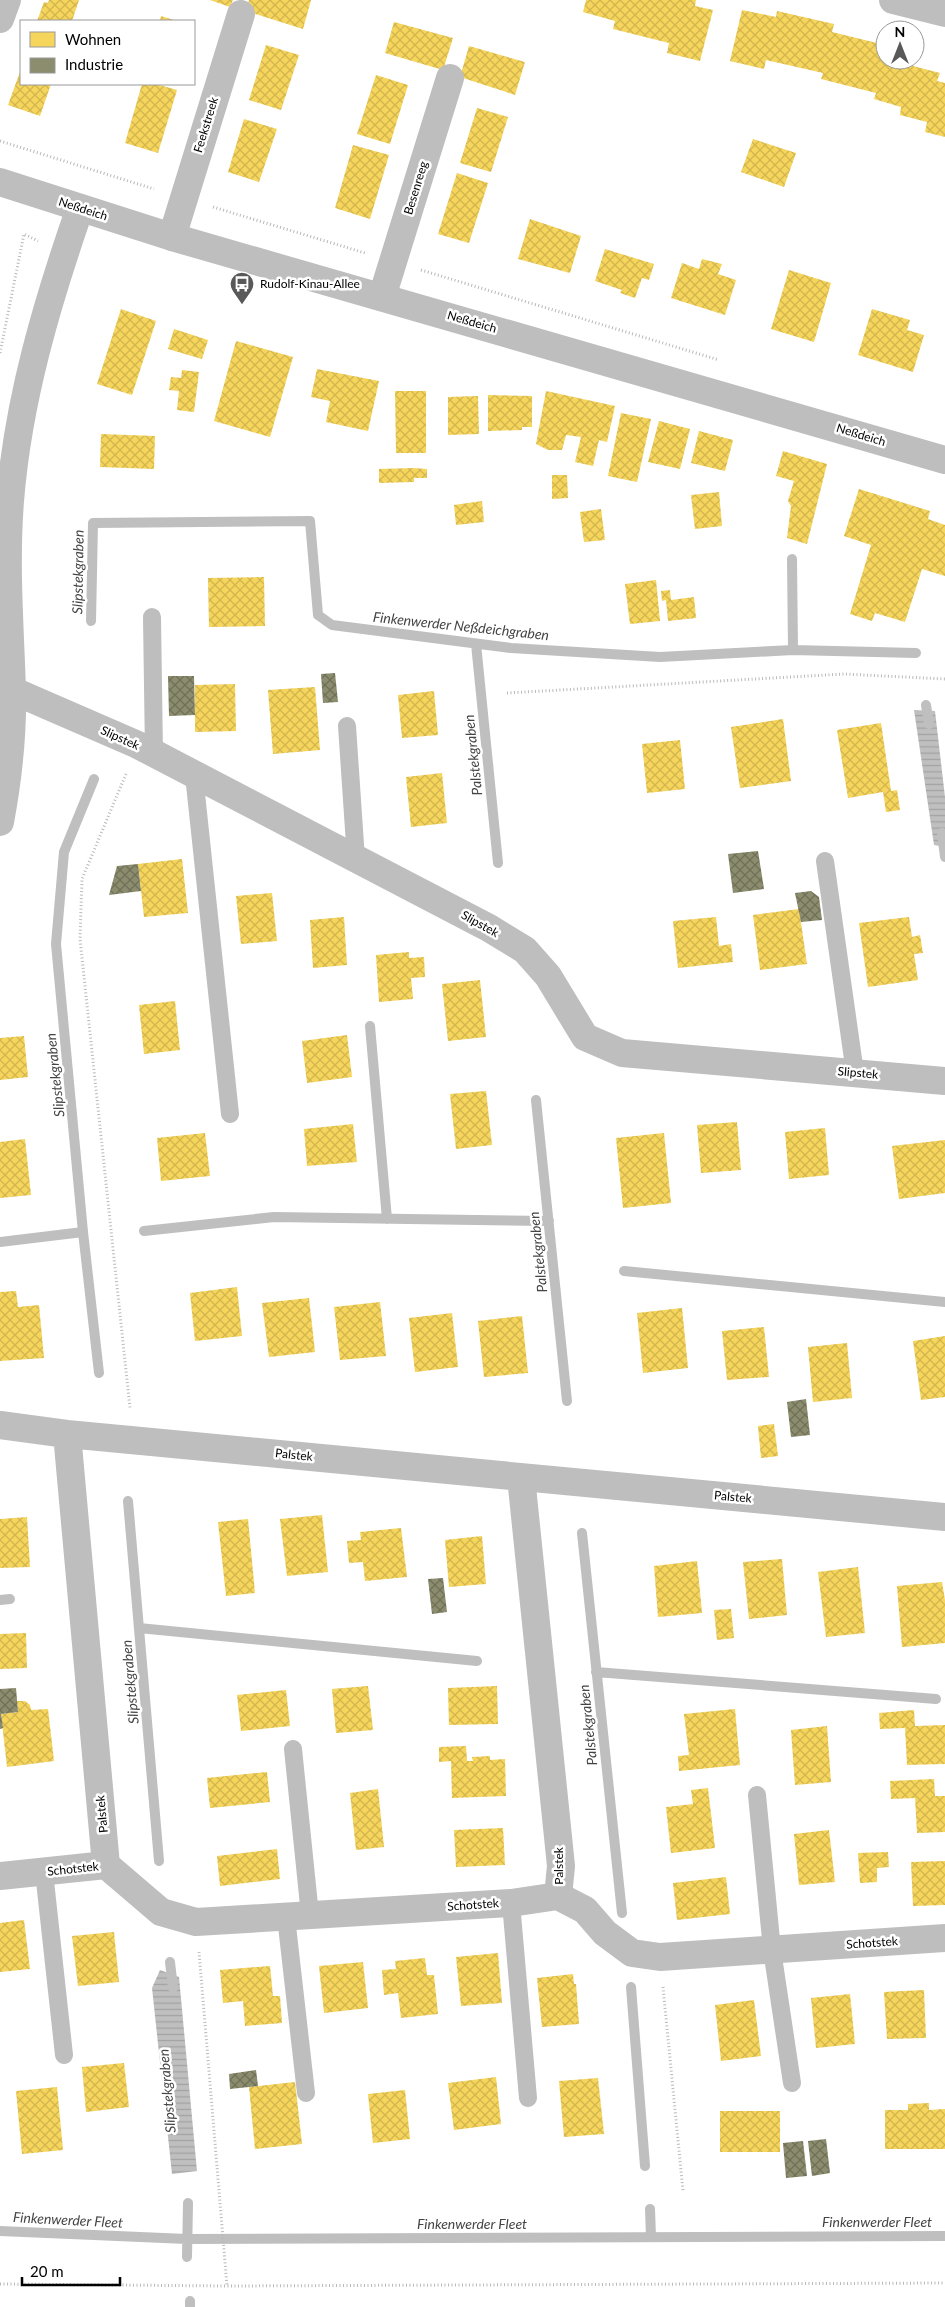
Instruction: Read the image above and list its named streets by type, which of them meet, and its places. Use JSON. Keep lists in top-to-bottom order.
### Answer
{
  "streets": {
    "street": [
      "Feekstreek",
      "Besenreeg",
      "Neßdeich",
      "Slipstek",
      "Palstek",
      "Schotstek"
    ]
  },
  "crossings": [
    ["Feekstreek", "Neßdeich"],
    ["Besenreeg", "Neßdeich"],
    ["Palstek", "Schotstek"]
  ],
  "water": [
    "Slipstekgraben",
    "Finkenwerder Neßdeichgraben",
    "Palstekgraben",
    "Finkenwerder Fleet"
  ],
  "places": {
    "bus stop": ["Rudolf-Kinau-Allee"]
  },
  "legend": ["Wohnen", "Industrie"],
  "scale_bar": "20 m",
  "north": "top"
}
